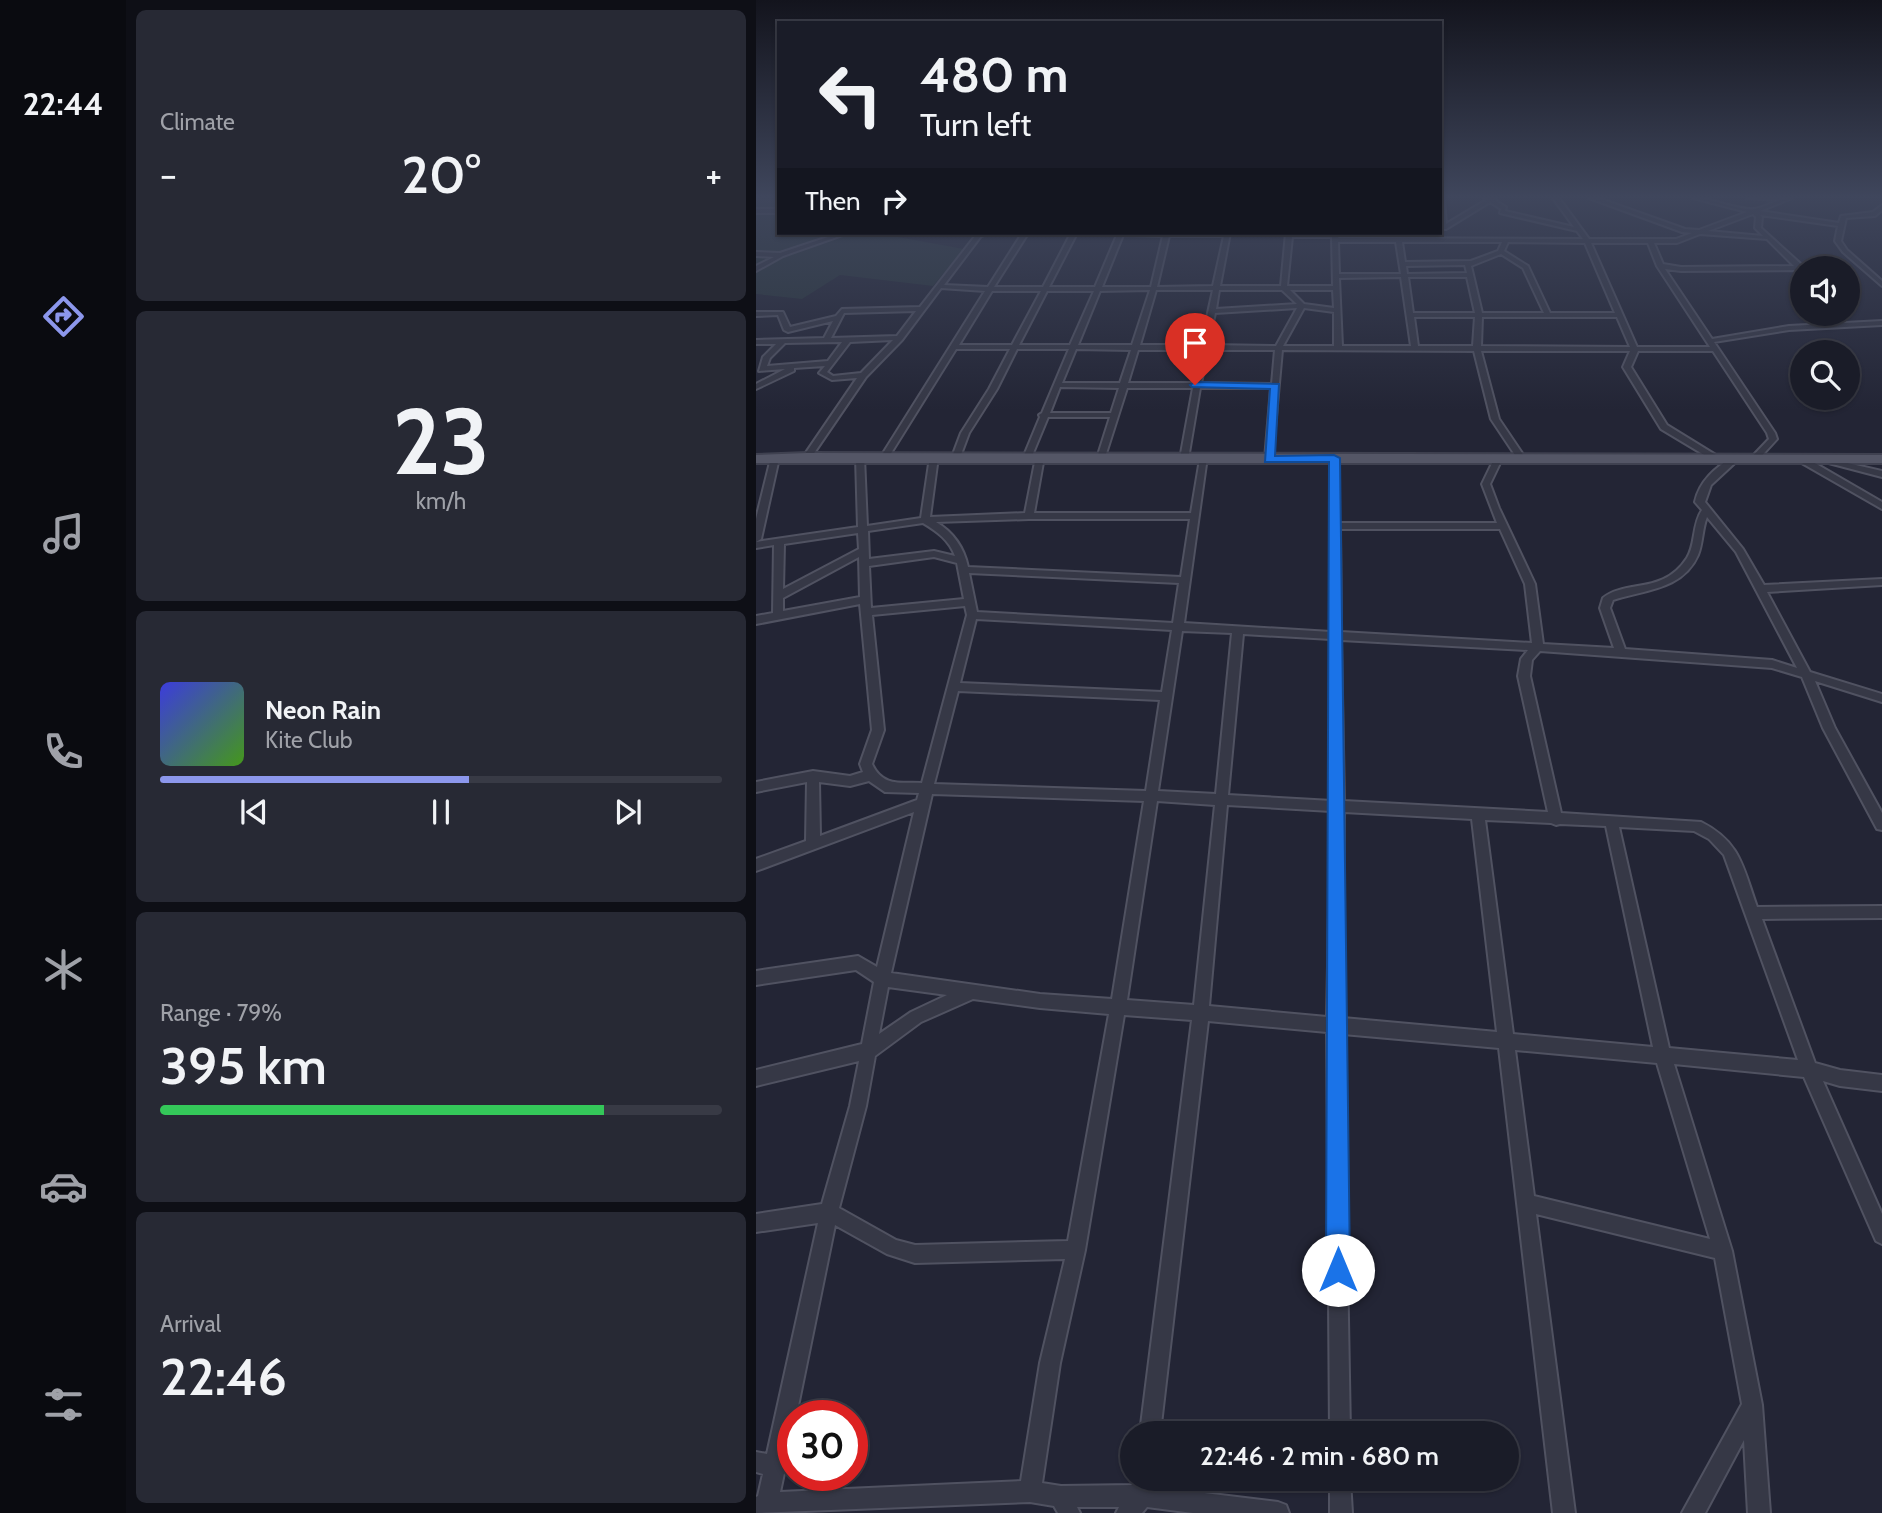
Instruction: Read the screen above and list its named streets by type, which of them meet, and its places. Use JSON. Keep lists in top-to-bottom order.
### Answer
{
  "page": {
    "tabs": "22:44",
    "tile": [
      "Climate",
      ["23", "km/h"],
      ["Range · 79%", "395 km"],
      ["Arrival", "22:46"]
    ],
    "turn": ["480 m", "Turn left"],
    "heat": ["−", "20°", "+"],
    "then": "Then",
    "song": ["Neon Rain", "Kite Club"],
    "limit": "30",
    "trip": "22:46 · 2 min · 680 m"
  }
}
